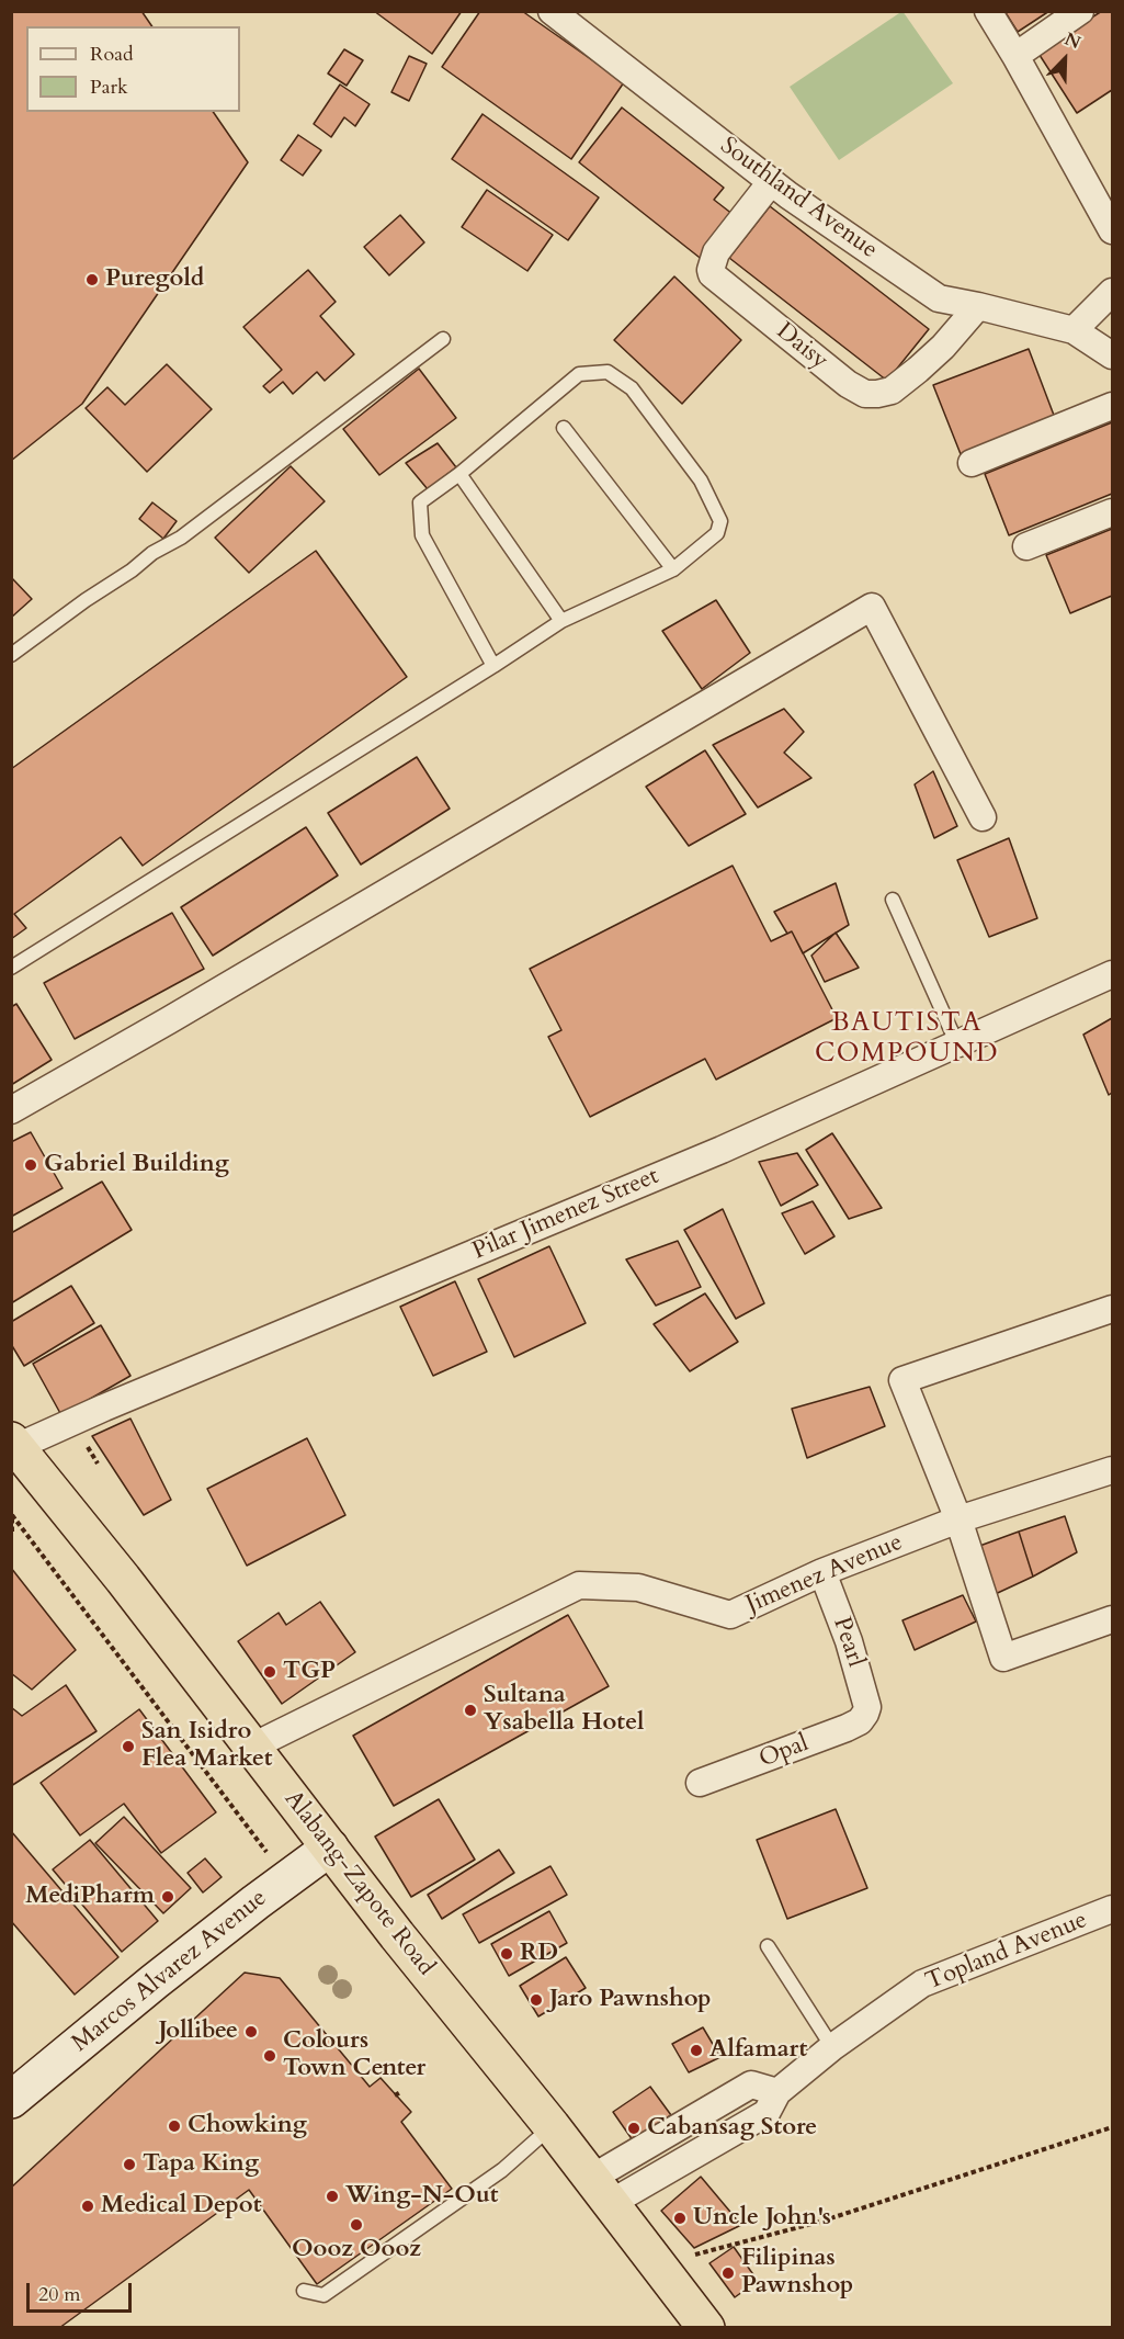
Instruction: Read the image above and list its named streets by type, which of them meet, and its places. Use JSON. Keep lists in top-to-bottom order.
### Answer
{
  "streets": {
    "highway": ["Alabang-Zapote Road"],
    "main road": ["Marcos Alvarez Avenue"],
    "street": [
      "Southland Avenue",
      "Daisy",
      "Pilar Jimenez Street",
      "Jimenez Avenue",
      "Pearl",
      "Opal",
      "Topland Avenue"
    ]
  },
  "crossings": [
    ["Southland Avenue", "Daisy"],
    ["Pilar Jimenez Street", "Alabang-Zapote Road"],
    ["Jimenez Avenue", "Pearl"],
    ["Jimenez Avenue", "Alabang-Zapote Road"],
    ["Pearl", "Opal"],
    ["Alabang-Zapote Road", "Topland Avenue"],
    ["Alabang-Zapote Road", "Marcos Alvarez Avenue"]
  ],
  "districts": ["BAUTISTA COMPOUND"],
  "places": [
    "Puregold",
    "Gabriel Building",
    "TGP",
    "Sultana Ysabella Hotel",
    "San Isidro Flea Market",
    "MediPharm",
    "RD",
    "Jaro Pawnshop",
    "Jollibee",
    "Alfamart",
    "Colours Town Center",
    "Chowking",
    "Cabansag Store",
    "Tapa King",
    "Wing-N-Out",
    "Medical Depot",
    "Uncle John's",
    "Oooz Oooz",
    "Filipinas Pawnshop"
  ],
  "legend": ["Road", "Park"],
  "scale_bar": "20 m",
  "north": "top right"
}
